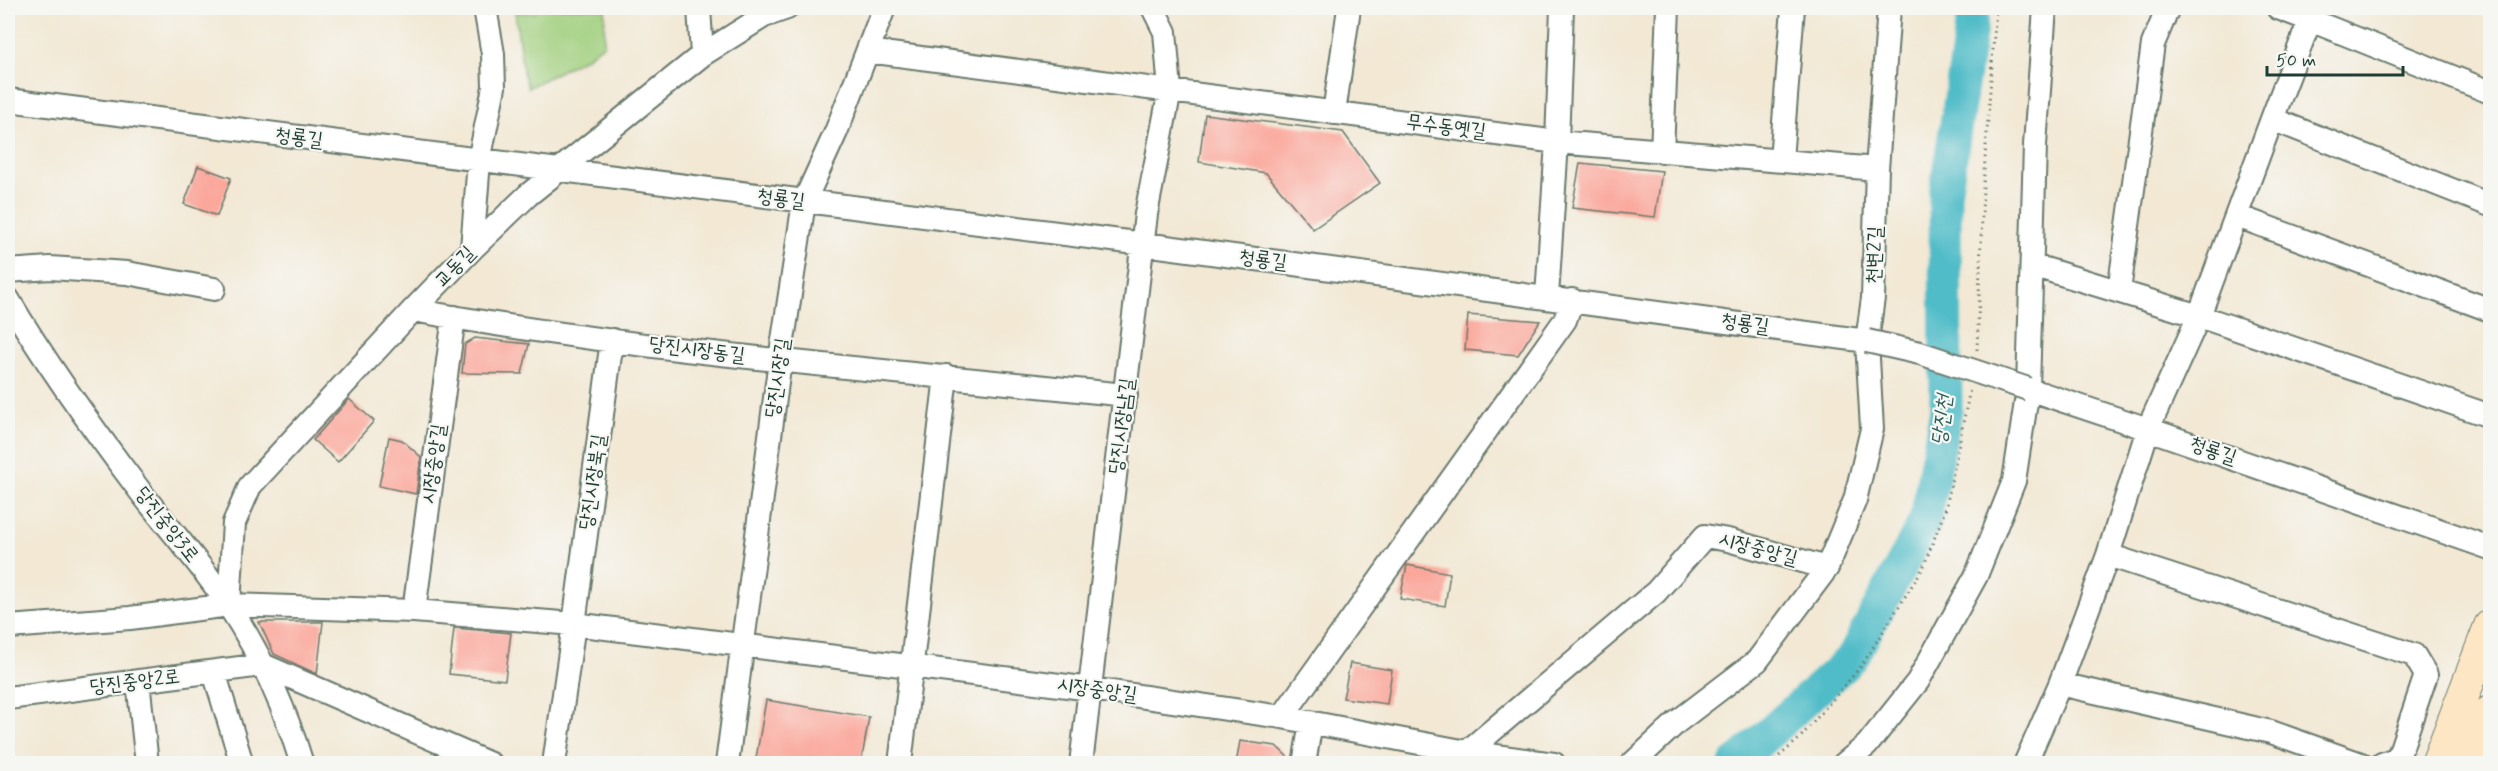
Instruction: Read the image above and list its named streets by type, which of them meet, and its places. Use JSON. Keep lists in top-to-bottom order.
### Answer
{
  "streets": {
    "street": [
      "무수동옛길",
      "청룡길",
      "천변2길",
      "교동길",
      "당진시장동길",
      "당진시장길",
      "당진시장남길",
      "시장중앙길",
      "당진시장북길",
      "당진중앙3로",
      "당진중앙2로"
    ]
  },
  "crossings": [
    ["청룡길", "천변2길"],
    ["청룡길", "교동길"],
    ["청룡길", "당진시장길"],
    ["청룡길", "당진시장남길"],
    ["교동길", "당진시장동길"],
    ["교동길", "당진중앙3로"],
    ["당진시장동길", "당진시장길"],
    ["당진시장동길", "당진시장남길"],
    ["당진시장동길", "시장중앙길"],
    ["당진시장동길", "당진시장북길"],
    ["당진시장길", "시장중앙길"],
    ["당진시장남길", "시장중앙길"],
    ["당진중앙3로", "당진중앙2로"]
  ],
  "water": ["당진천"],
  "scale_bar": "50 m"
}
